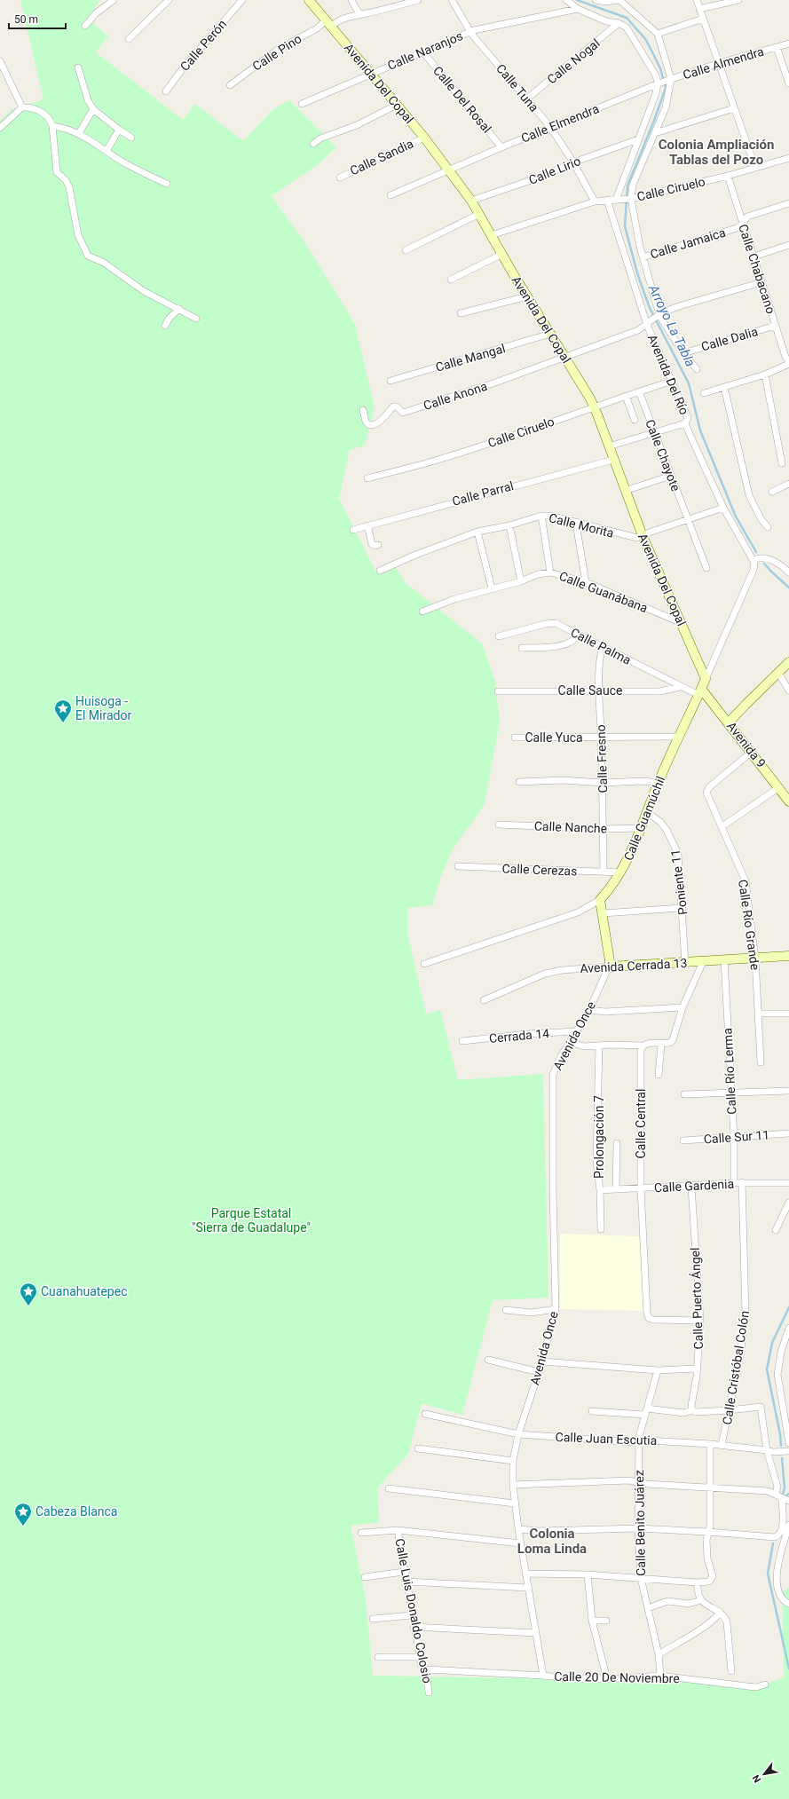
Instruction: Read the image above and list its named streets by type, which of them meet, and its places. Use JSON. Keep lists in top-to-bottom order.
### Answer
{
  "streets": {
    "street": [
      "Calle Perón",
      "Calle Naranjos",
      "Calle Pino",
      "Calle Nogal",
      "Calle Almendra",
      "Avenida Del Copal",
      "Calle Tuna",
      "Calle Del Rosal",
      "Calle Elmendra",
      "Calle Sandia",
      "Calle Lirio",
      "Calle Ciruelo",
      "Calle Jamaica",
      "Calle Chabacano",
      "Calle Dalia",
      "Calle Mangal",
      "Avenida Del Río",
      "Calle Anona",
      "Calle Chayote",
      "Calle Parral",
      "Calle Morita",
      "Calle Guanábana",
      "Calle Palma",
      "Calle Sauce",
      "Calle Yuca",
      "Avenida 9",
      "Calle Fresno",
      "Calle Guamúchil",
      "Calle Nanche",
      "Calle Cerezas",
      "Poniente 11",
      "Calle Río Grande",
      "Avenida Cerrada 13",
      "Cerrada 14",
      "Avenida Once",
      "Calle Río Lerma",
      "Calle Central",
      "Prolongación 7",
      "Calle Sur 11",
      "Calle Gardenia",
      "Calle Puerto Ángel",
      "Calle Cristóbal Colón",
      "Calle Juan Escutia",
      "Calle Benito Juárez",
      "Calle Luis Donaldo Colosio",
      "Calle 20 De Noviembre"
    ]
  },
  "crossings": [
    ["Calle Naranjos", "Avenida Del Copal"],
    ["Calle Naranjos", "Calle Tuna"],
    ["Calle Naranjos", "Calle Del Rosal"],
    ["Calle Pino", "Avenida Del Copal"],
    ["Calle Nogal", "Calle Tuna"],
    ["Calle Almendra", "Calle Elmendra"],
    ["Calle Almendra", "Avenida Del Río"],
    ["Avenida Del Copal", "Calle Elmendra"],
    ["Avenida Del Copal", "Calle Sandia"],
    ["Avenida Del Copal", "Calle Lirio"],
    ["Avenida Del Copal", "Calle Ciruelo"],
    ["Avenida Del Copal", "Calle Mangal"],
    ["Avenida Del Copal", "Calle Anona"],
    ["Avenida Del Copal", "Calle Parral"],
    ["Avenida Del Copal", "Calle Morita"],
    ["Avenida Del Copal", "Calle Guanábana"],
    ["Avenida Del Copal", "Calle Guamúchil"],
    ["Calle Tuna", "Calle Elmendra"],
    ["Calle Tuna", "Calle Lirio"],
    ["Calle Tuna", "Calle Ciruelo"],
    ["Calle Del Rosal", "Calle Elmendra"],
    ["Calle Elmendra", "Avenida Del Río"],
    ["Calle Ciruelo", "Calle Chabacano"],
    ["Calle Ciruelo", "Avenida Del Río"],
    ["Calle Ciruelo", "Calle Chayote"],
    ["Calle Jamaica", "Calle Chabacano"],
    ["Calle Jamaica", "Avenida Del Río"],
    ["Calle Chabacano", "Calle Dalia"],
    ["Calle Dalia", "Avenida Del Río"],
    ["Avenida Del Río", "Calle Morita"],
    ["Avenida Del Río", "Calle Guamúchil"],
    ["Calle Chayote", "Calle Morita"],
    ["Calle Palma", "Calle Sauce"],
    ["Calle Palma", "Avenida 9"],
    ["Calle Palma", "Calle Fresno"],
    ["Calle Palma", "Calle Guamúchil"],
    ["Calle Sauce", "Calle Fresno"],
    ["Calle Yuca", "Calle Fresno"],
    ["Calle Yuca", "Calle Guamúchil"],
    ["Avenida 9", "Calle Guamúchil"],
    ["Avenida 9", "Calle Río Grande"],
    ["Calle Fresno", "Calle Nanche"],
    ["Calle Fresno", "Calle Cerezas"],
    ["Calle Guamúchil", "Calle Nanche"],
    ["Calle Guamúchil", "Calle Cerezas"],
    ["Calle Guamúchil", "Poniente 11"],
    ["Poniente 11", "Avenida Cerrada 13"],
    ["Calle Río Grande", "Avenida Cerrada 13"],
    ["Avenida Cerrada 13", "Avenida Once"],
    ["Avenida Cerrada 13", "Calle Río Lerma"],
    ["Cerrada 14", "Avenida Once"],
    ["Avenida Once", "Calle Juan Escutia"],
    ["Avenida Once", "Calle 20 De Noviembre"],
    ["Calle Río Lerma", "Calle Sur 11"],
    ["Calle Río Lerma", "Calle Gardenia"],
    ["Calle Central", "Calle Gardenia"],
    ["Calle Central", "Calle Puerto Ángel"],
    ["Prolongación 7", "Calle Gardenia"],
    ["Calle Gardenia", "Calle Puerto Ángel"],
    ["Calle Gardenia", "Calle Cristóbal Colón"],
    ["Calle Cristóbal Colón", "Calle Juan Escutia"],
    ["Calle Juan Escutia", "Calle Benito Juárez"],
    ["Calle Benito Juárez", "Calle 20 De Noviembre"],
    ["Calle Luis Donaldo Colosio", "Calle 20 De Noviembre"]
  ],
  "districts": ["Colonia Ampliación Tablas del Pozo", "Colonia Loma Linda"],
  "water": ["Arroyo La Tabla"],
  "parks": ["Parque Estatal \"Sierra de Guadalupe\""],
  "places": {
    "place": ["Huisoga - El Mirador", "Cuanahuatepec", "Cabeza Blanca"]
  },
  "scale_bar": "50 m",
  "north": "bottom left"
}
